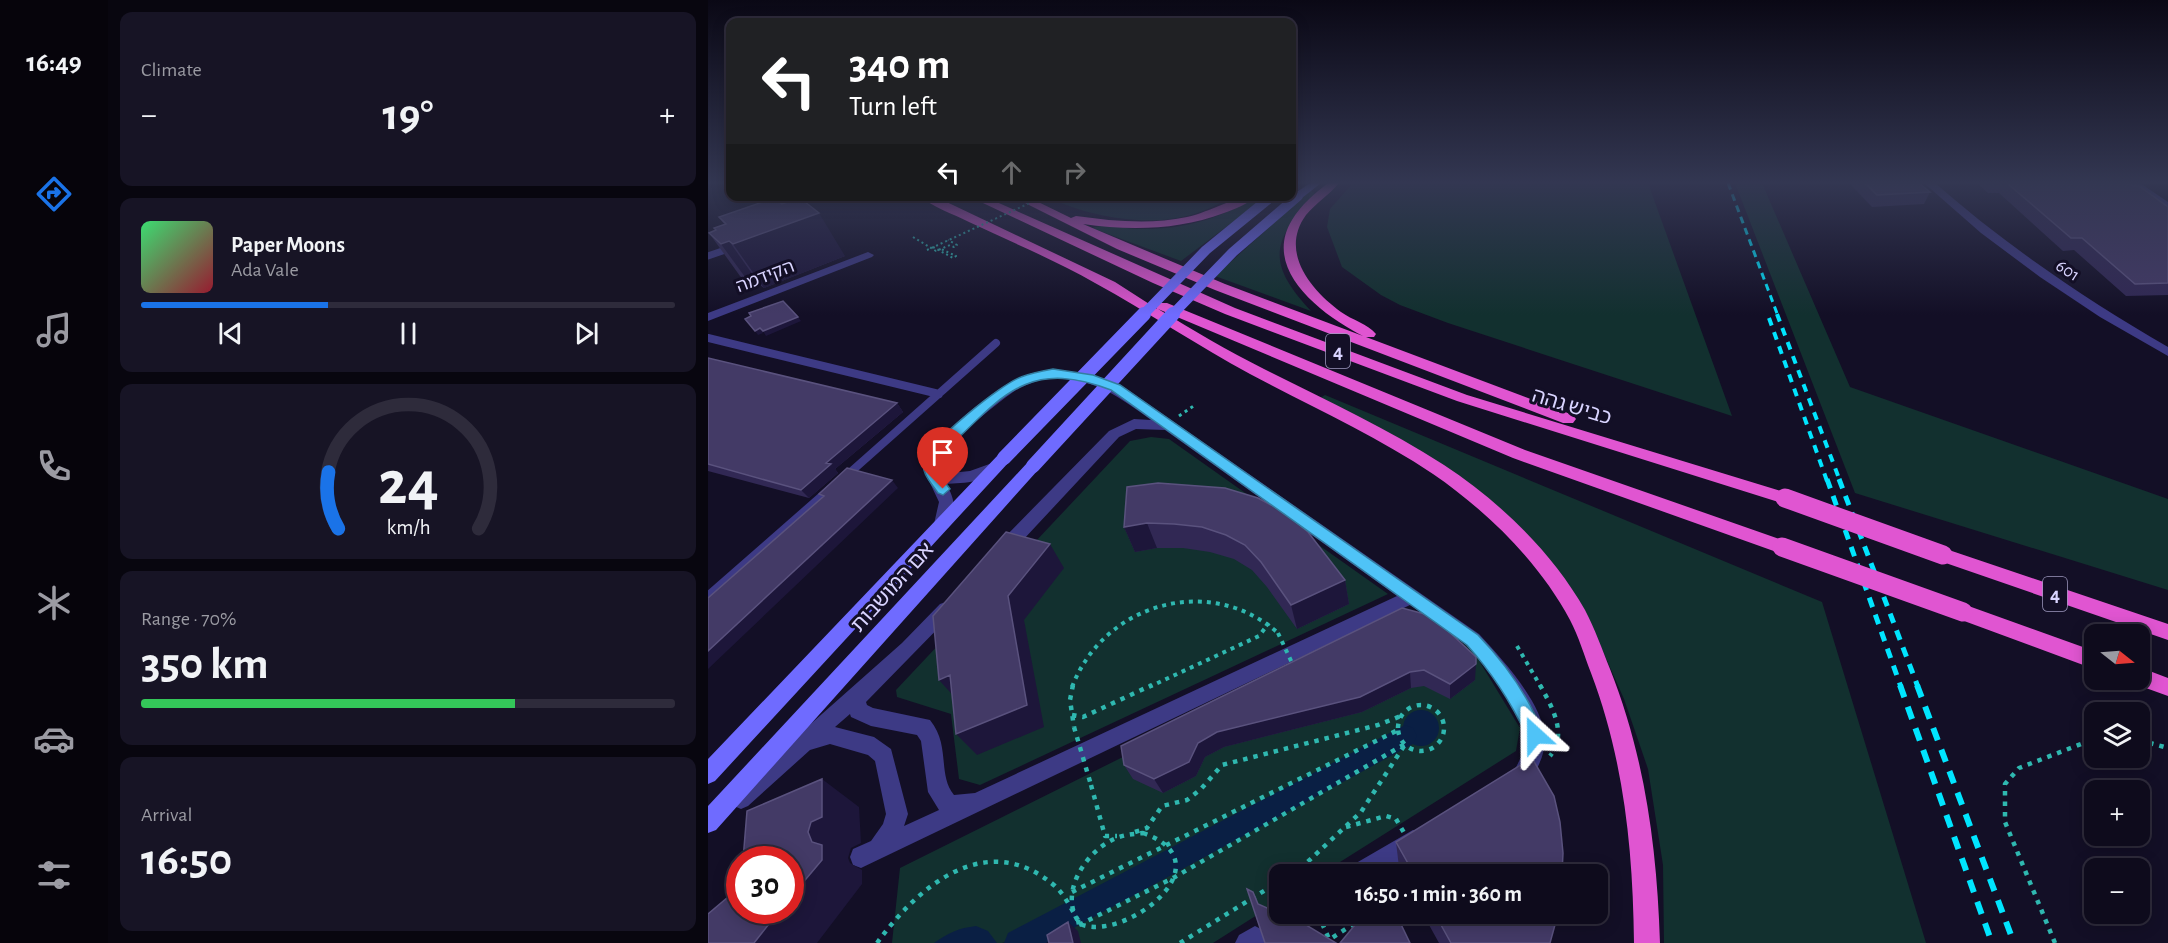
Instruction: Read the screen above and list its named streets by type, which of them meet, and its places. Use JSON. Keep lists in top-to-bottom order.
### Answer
{
  "streets": {
    "highway": ["4", "כביש גהה"],
    "main road": ["אם המושבות"],
    "street": ["601", "הקידמה"]
  },
  "north": "right",
  "page": {
    "tabs": "16:49",
    "tile": [
      "Climate",
      ["Range · 70%", "350 km"],
      ["Arrival", "16:50"]
    ],
    "turn": ["340 m", "Turn left"],
    "heat": ["−", "19°", "+"],
    "song": ["Paper Moons", "Ada Vale"],
    "map_buttons": ["+", "−"],
    "limit": "30",
    "trip": "16:50 · 1 min · 360 m",
    "gauge": ["24", "km/h"]
  }
}
